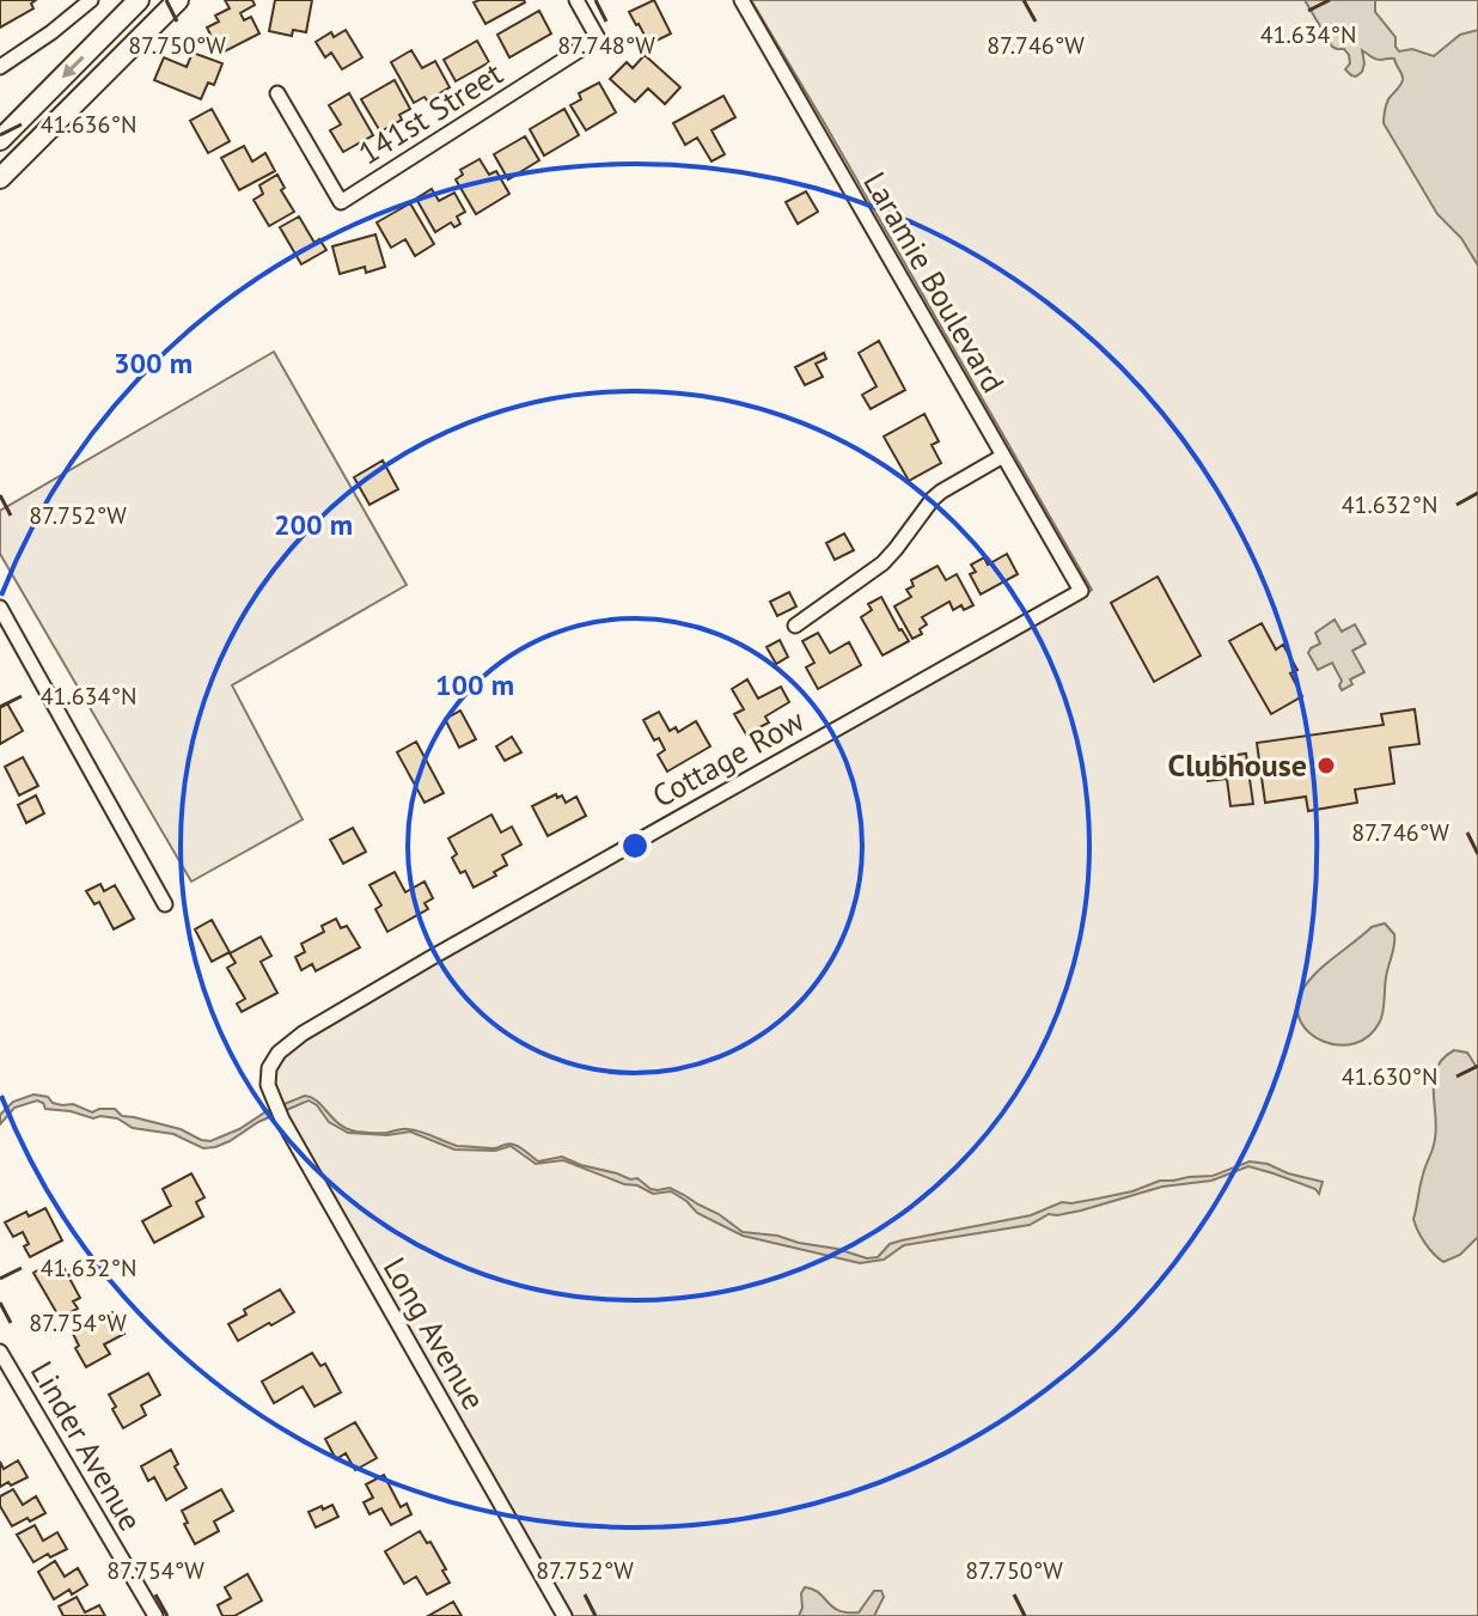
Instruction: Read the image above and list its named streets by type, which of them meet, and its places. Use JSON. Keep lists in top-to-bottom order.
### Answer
{
  "streets": {
    "street": [
      "141st Street",
      "Laramie Boulevard",
      "Cottage Row",
      "Long Avenue",
      "Linder Avenue"
    ]
  },
  "crossings": [
    ["Laramie Boulevard", "Cottage Row"],
    ["Cottage Row", "Long Avenue"]
  ],
  "places": ["Clubhouse"],
  "coordinates": [
    "41.634°N",
    "87.750°W",
    "87.748°W",
    "87.746°W",
    "41.636°N",
    "41.632°N",
    "87.752°W",
    "41.630°N",
    "87.754°W"
  ],
  "rings": ["300 m", "200 m", "100 m"]
}
